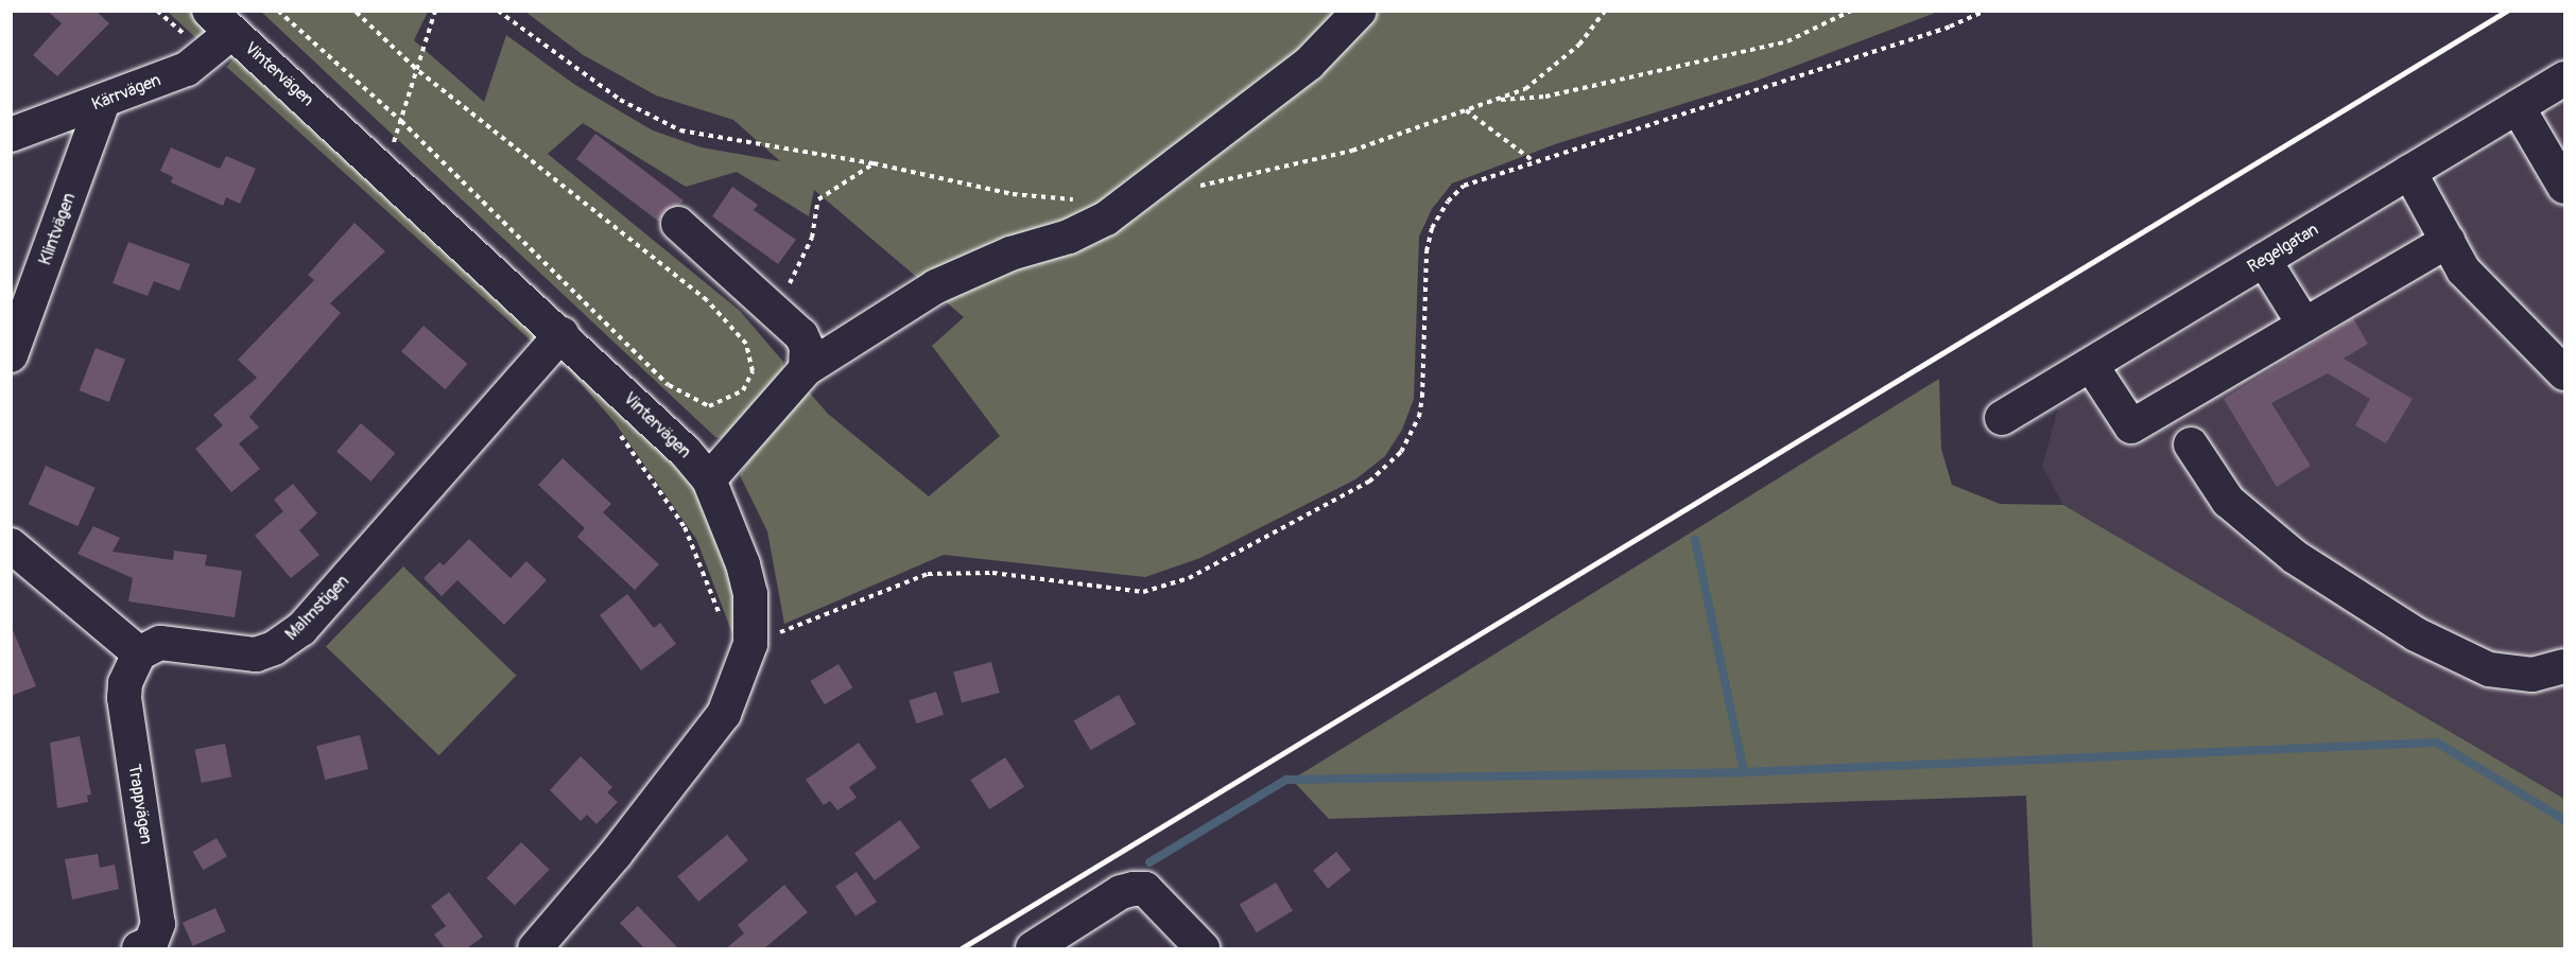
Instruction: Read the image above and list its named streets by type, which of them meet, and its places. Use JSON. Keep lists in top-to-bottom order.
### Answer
{
  "streets": {
    "street": [
      "Vintervägen",
      "Kärrvägen",
      "Klintvägen",
      "Regelgatan",
      "Malmstigen",
      "Trappvägen"
    ]
  },
  "crossings": [
    ["Vintervägen", "Kärrvägen"],
    ["Vintervägen", "Malmstigen"],
    ["Kärrvägen", "Klintvägen"],
    ["Malmstigen", "Trappvägen"]
  ]
}
